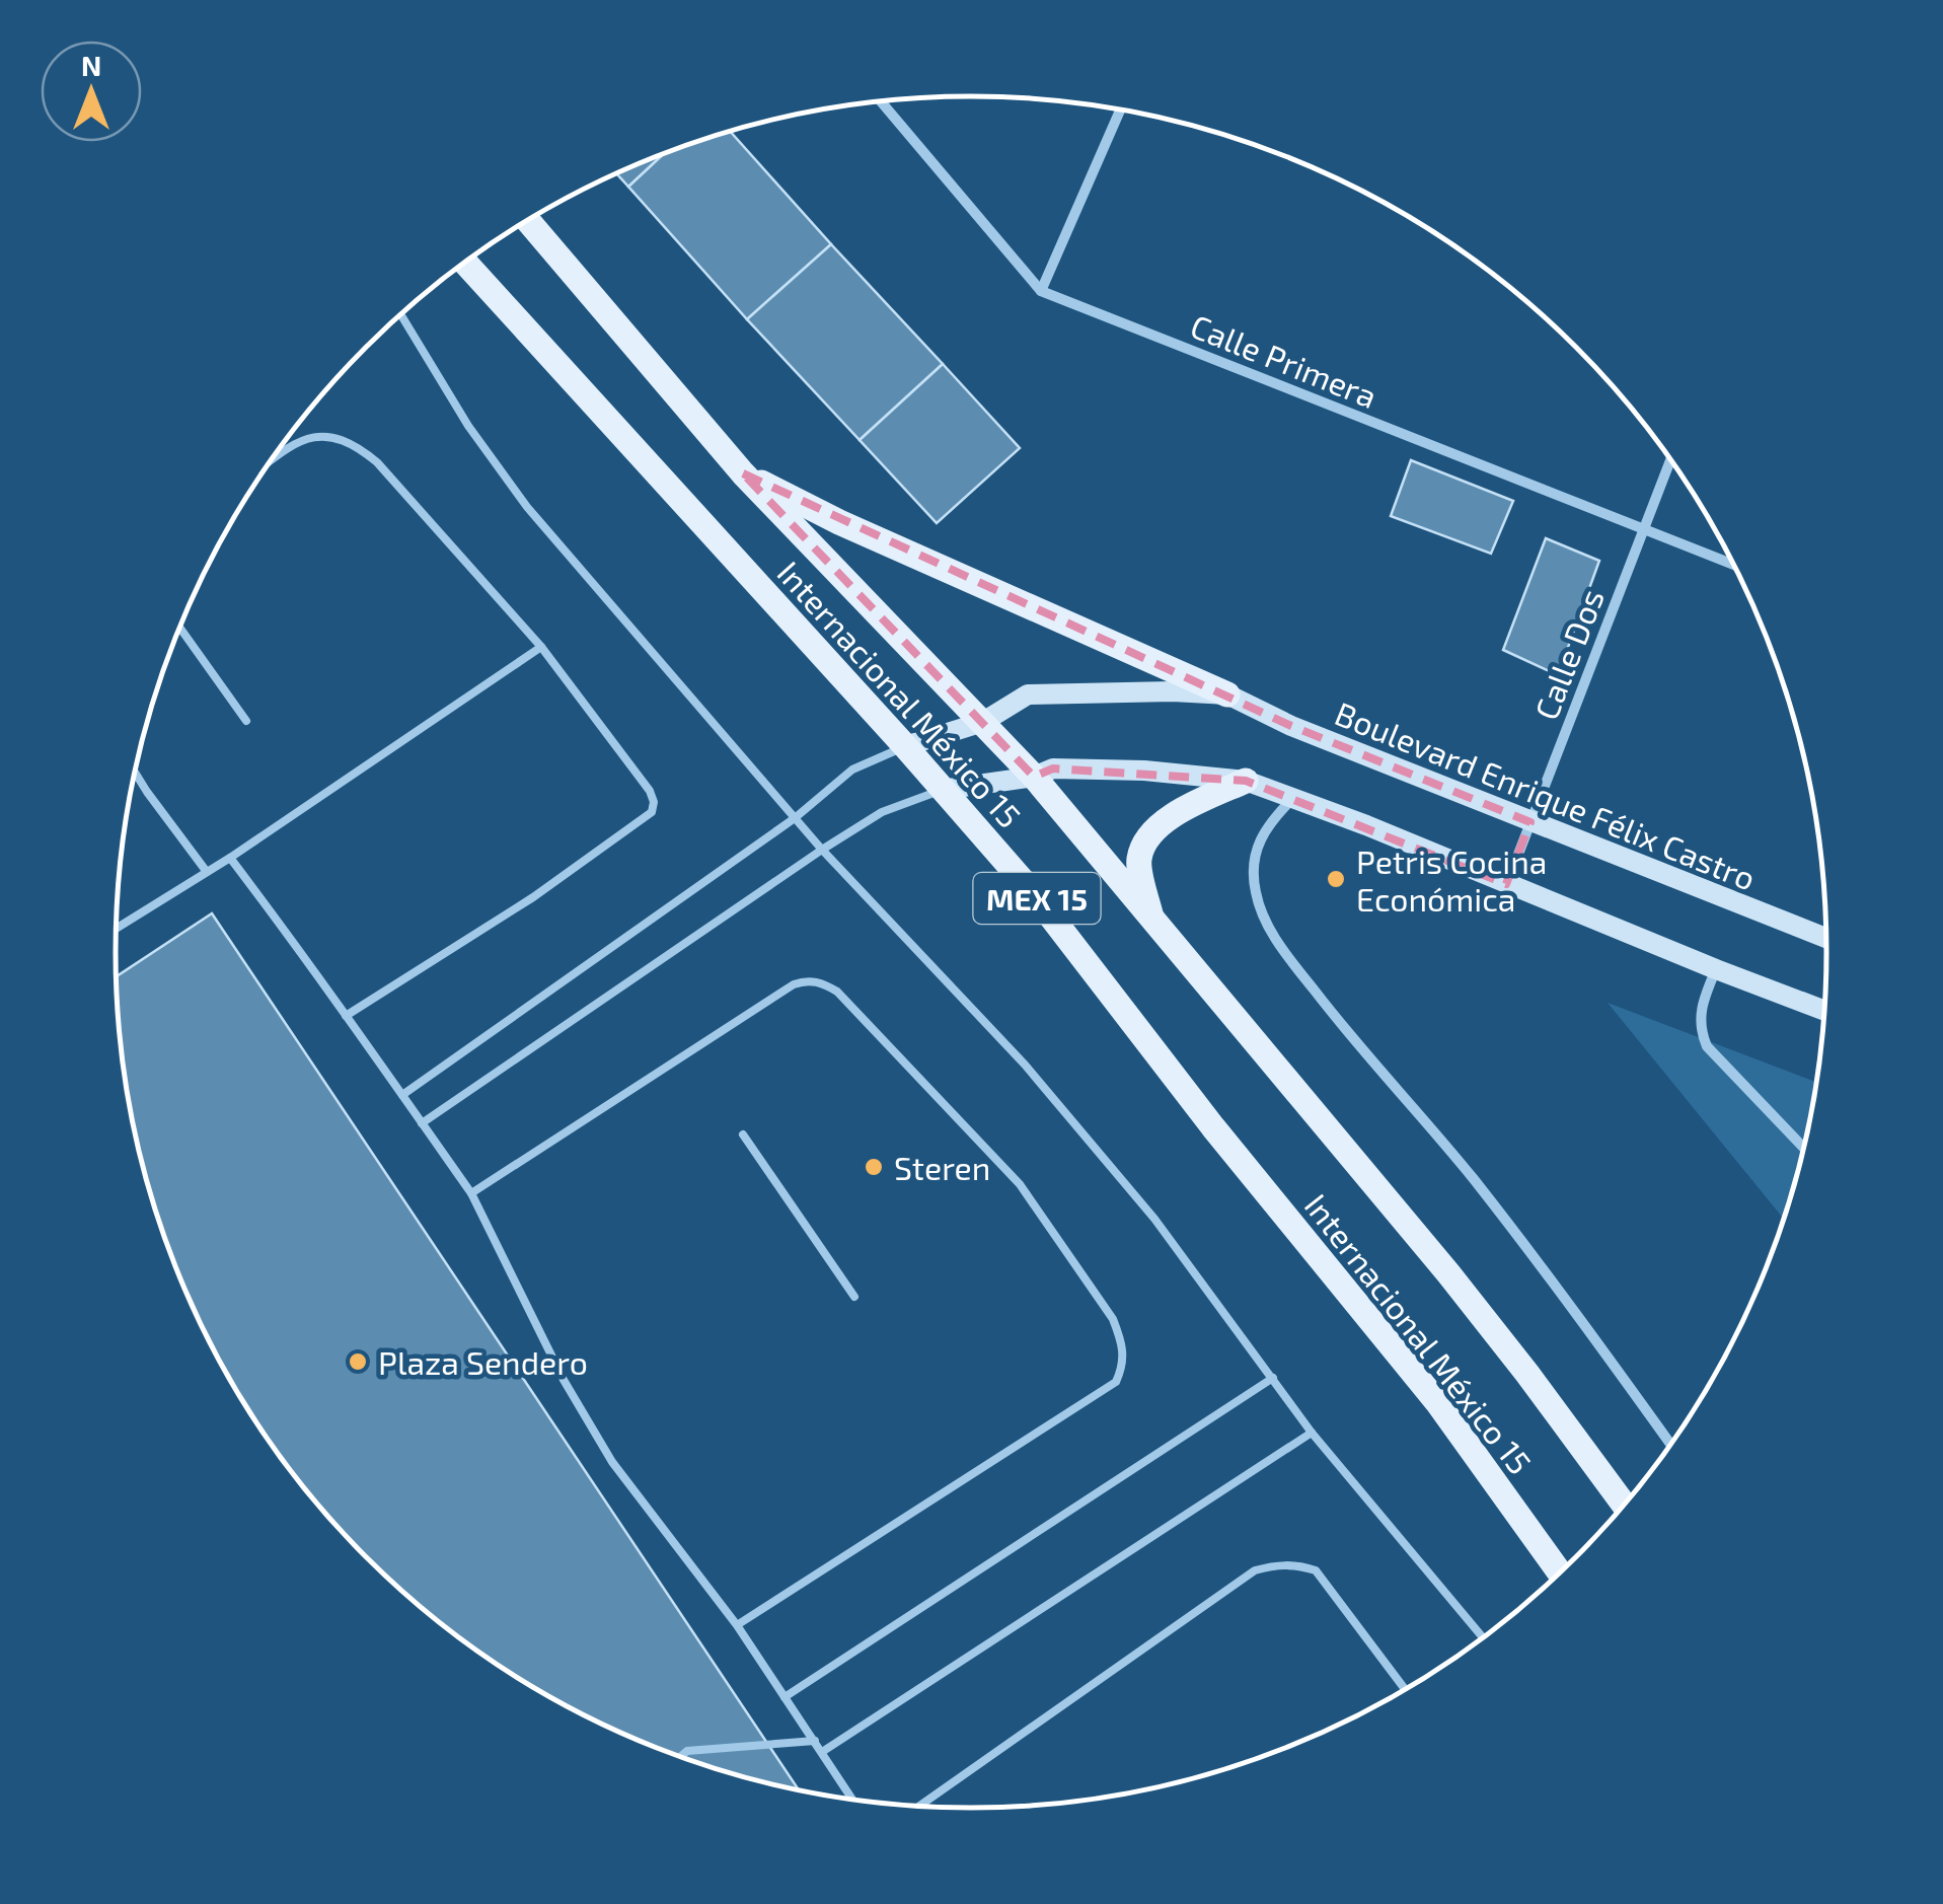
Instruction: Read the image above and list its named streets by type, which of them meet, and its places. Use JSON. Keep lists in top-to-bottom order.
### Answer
{
  "streets": {
    "main road": ["Internacional México 15", "Boulevard Enrique Félix Castro", "MEX 15"],
    "street": ["Calle Primera", "Calle Dos"]
  },
  "crossings": [
    ["Calle Primera", "Calle Dos"],
    ["Calle Dos", "Boulevard Enrique Félix Castro"]
  ],
  "places": ["Petris Cocina Económica", "Steren", "Plaza Sendero"],
  "north": "top"
}
